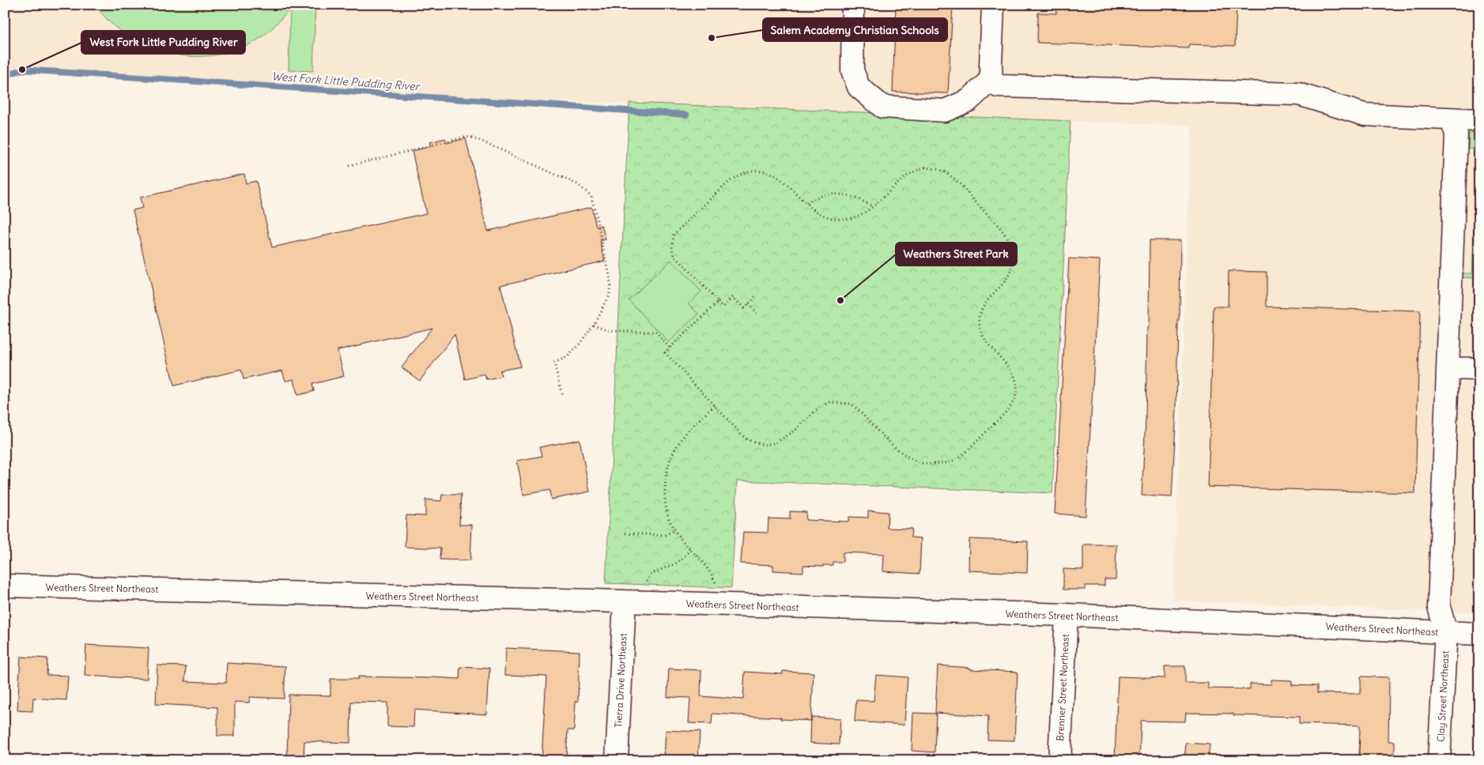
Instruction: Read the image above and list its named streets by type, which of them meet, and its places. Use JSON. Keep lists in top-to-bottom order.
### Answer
{
  "streets": {
    "street": [
      "Weathers Street Northeast",
      "Tierra Drive Northeast",
      "Brenner Street Northeast",
      "Clay Street Northeast"
    ]
  },
  "crossings": [
    ["Weathers Street Northeast", "Tierra Drive Northeast"],
    ["Weathers Street Northeast", "Brenner Street Northeast"],
    ["Weathers Street Northeast", "Clay Street Northeast"]
  ],
  "water": ["West Fork Little Pudding River"],
  "places": ["Salem Academy Christian Schools", "West Fork Little Pudding River", "Weathers Street Park"]
}
